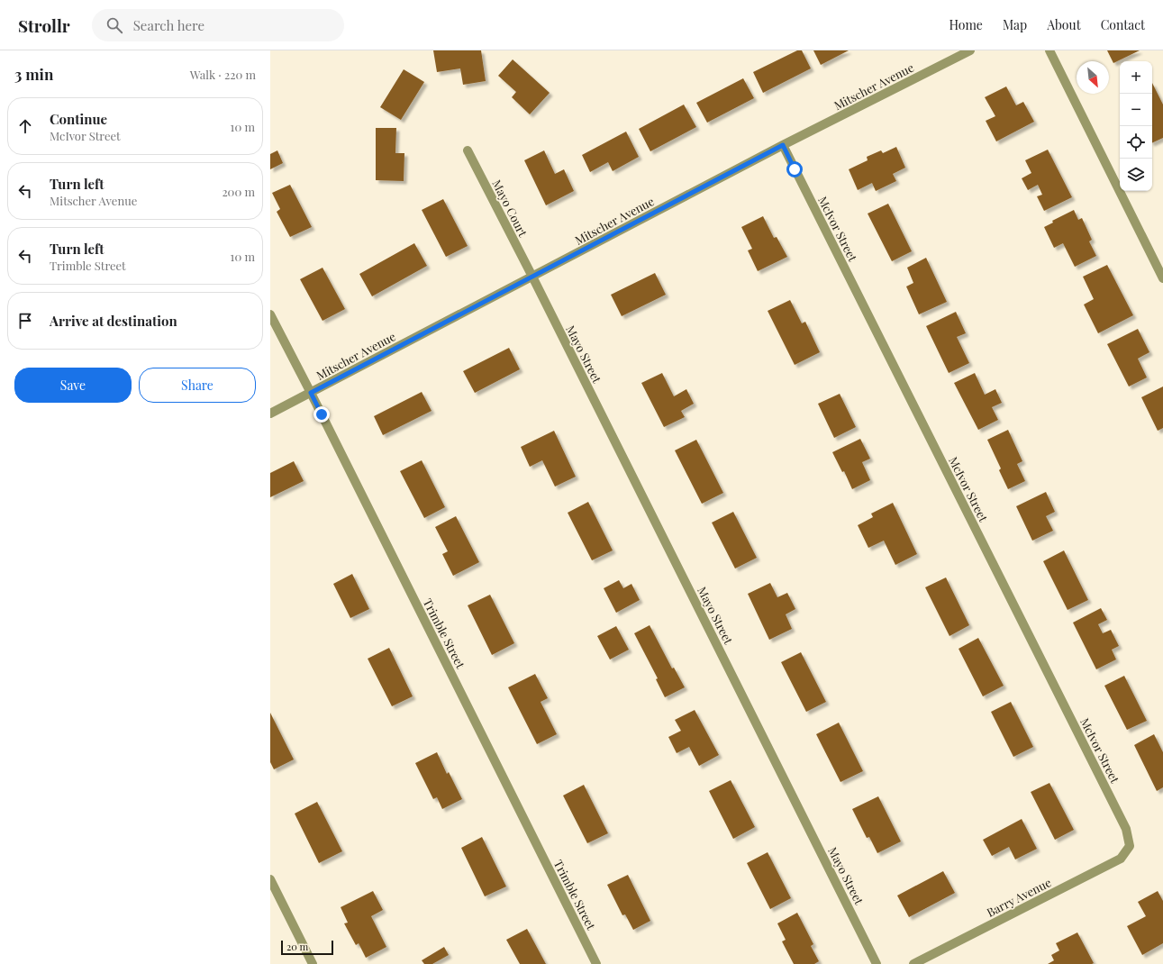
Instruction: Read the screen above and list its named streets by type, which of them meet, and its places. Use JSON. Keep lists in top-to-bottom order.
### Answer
{
  "streets": {
    "street": [
      "Mitscher Avenue",
      "Mayo Court",
      "McIvor Street",
      "Mayo Street",
      "Trimble Street",
      "Barry Avenue"
    ]
  },
  "crossings": [
    ["Mitscher Avenue", "Mayo Court"],
    ["Mitscher Avenue", "McIvor Street"],
    ["Mitscher Avenue", "Mayo Street"],
    ["Mitscher Avenue", "Trimble Street"],
    ["Mayo Court", "Mayo Street"],
    ["McIvor Street", "Barry Avenue"]
  ],
  "scale_bar": "20 m",
  "north": "bottom right",
  "page": {
    "header": "Strollr",
    "search": "Search here",
    "nav": [
      "Home",
      "Map",
      "About",
      "Contact"
    ],
    "heading": ["3 min", "Walk · 220 m"],
    "map_buttons": ["+", "−"],
    "list": [
      ["Continue", "McIvor Street", "10 m"],
      ["Turn left", "Mitscher Avenue", "200 m"],
      ["Turn left", "Trimble Street", "10 m"],
      "Arrive at destination"
    ],
    "buttons": ["Save", "Share"],
    "scale": "20 m"
  }
}
